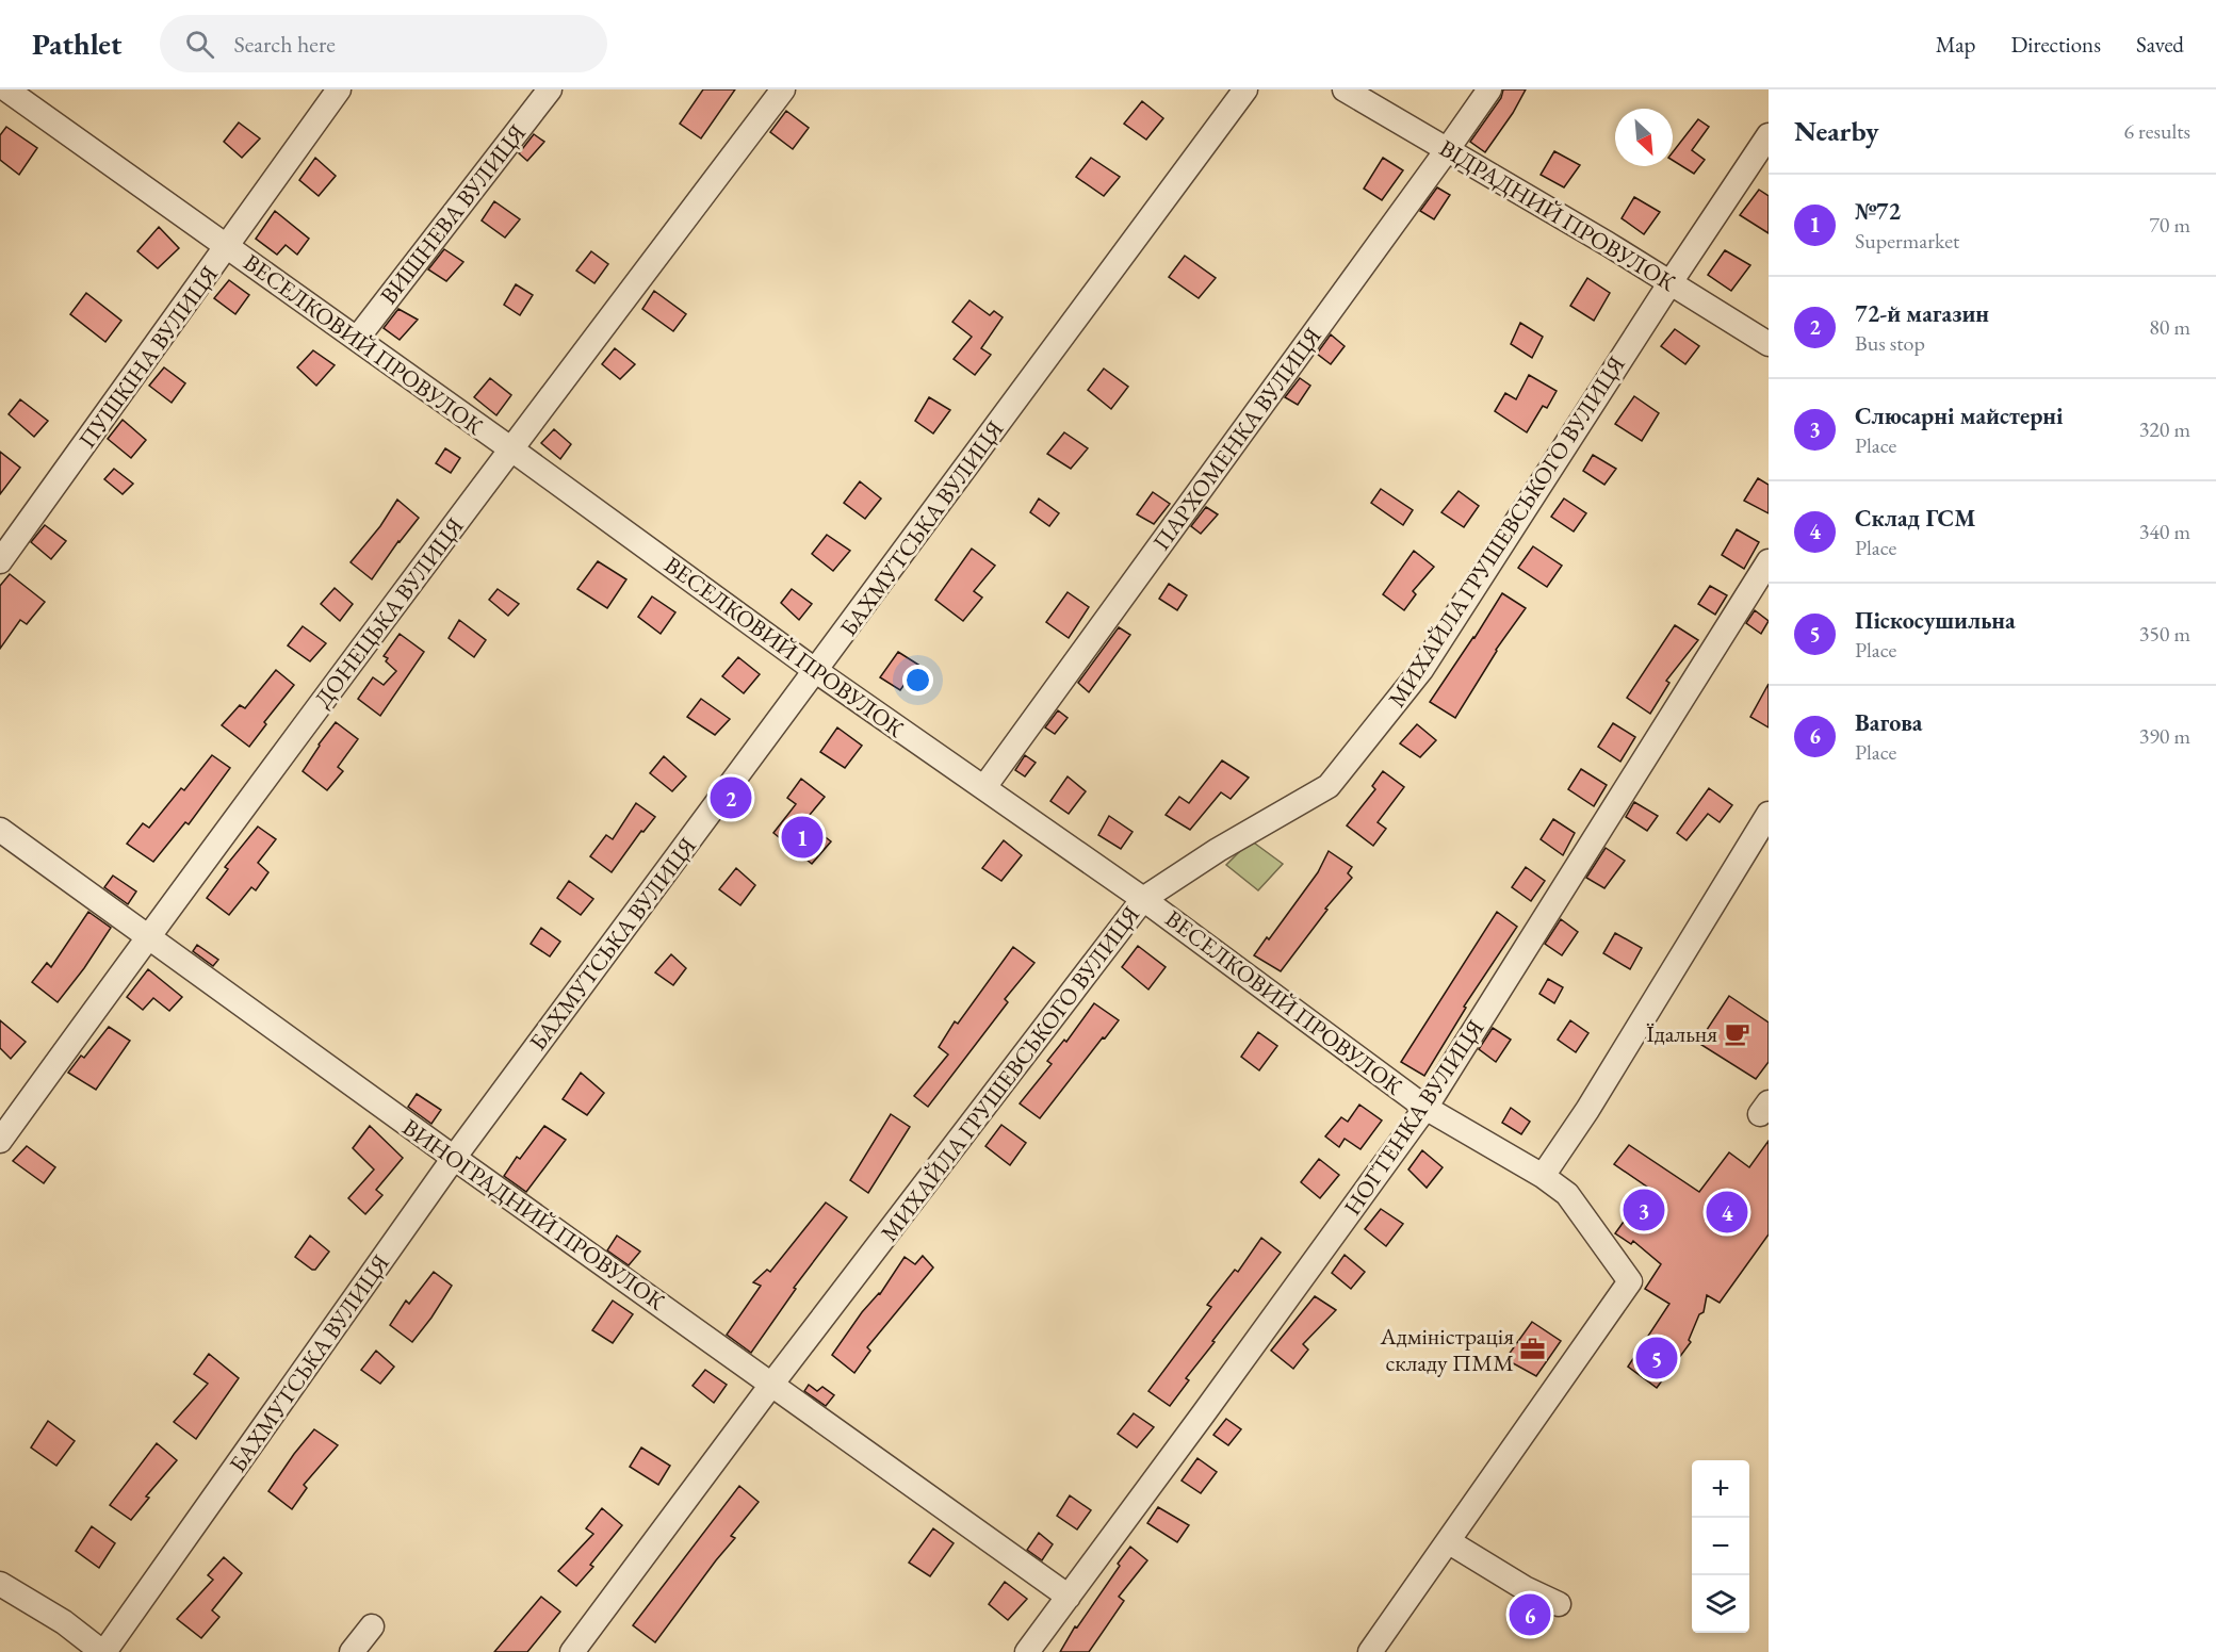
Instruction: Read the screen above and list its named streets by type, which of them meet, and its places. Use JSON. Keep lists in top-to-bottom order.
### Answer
{
  "streets": {
    "street": [
      "ВИШНЕВА ВУЛИЦЯ",
      "ВІДРАДНИЙ ПРОВУЛОК",
      "ВЕСЕЛКОВИЙ ПРОВУЛОК",
      "ПУШКІНА ВУЛИЦЯ",
      "ПАРХОМЕНКА ВУЛИЦЯ",
      "БАХМУТСЬКА ВУЛИЦЯ",
      "МИХАЙЛА ГРУШЕВСЬКОГО ВУЛИЦЯ",
      "ДОНЕЦЬКА ВУЛИЦЯ",
      "НОГТЕНКА ВУЛИЦЯ",
      "ВИНОГРАДНИЙ ПРОВУЛОК"
    ]
  },
  "crossings": [
    ["ВИШНЕВА ВУЛИЦЯ", "ВЕСЕЛКОВИЙ ПРОВУЛОК"],
    ["ВІДРАДНИЙ ПРОВУЛОК", "ПАРХОМЕНКА ВУЛИЦЯ"],
    ["ВІДРАДНИЙ ПРОВУЛОК", "МИХАЙЛА ГРУШЕВСЬКОГО ВУЛИЦЯ"],
    ["ВЕСЕЛКОВИЙ ПРОВУЛОК", "ПУШКІНА ВУЛИЦЯ"],
    ["ВЕСЕЛКОВИЙ ПРОВУЛОК", "ПАРХОМЕНКА ВУЛИЦЯ"],
    ["ВЕСЕЛКОВИЙ ПРОВУЛОК", "БАХМУТСЬКА ВУЛИЦЯ"],
    ["ВЕСЕЛКОВИЙ ПРОВУЛОК", "МИХАЙЛА ГРУШЕВСЬКОГО ВУЛИЦЯ"],
    ["ВЕСЕЛКОВИЙ ПРОВУЛОК", "ДОНЕЦЬКА ВУЛИЦЯ"],
    ["ВЕСЕЛКОВИЙ ПРОВУЛОК", "НОГТЕНКА ВУЛИЦЯ"],
    ["БАХМУТСЬКА ВУЛИЦЯ", "ВИНОГРАДНИЙ ПРОВУЛОК"],
    ["МИХАЙЛА ГРУШЕВСЬКОГО ВУЛИЦЯ", "ВИНОГРАДНИЙ ПРОВУЛОК"],
    ["ДОНЕЦЬКА ВУЛИЦЯ", "ВИНОГРАДНИЙ ПРОВУЛОК"],
    ["НОГТЕНКА ВУЛИЦЯ", "ВИНОГРАДНИЙ ПРОВУЛОК"]
  ],
  "places": {
    "cafe": ["Їдальня"],
    "office": ["Адміністрація складу ПММ"]
  },
  "north": "bottom right",
  "page": {
    "header": "Pathlet",
    "search": "Search here",
    "nav": ["Map", "Directions", "Saved"],
    "heading": ["Nearby", "6 results"],
    "list": [
      {
        "mark": "1",
        "name": "№72",
        "note": "Supermarket",
        "value": "70 m"
      },
      {
        "mark": "2",
        "name": "72-й магазин",
        "note": "Bus stop",
        "value": "80 m"
      },
      {
        "mark": "3",
        "name": "Слюсарні майстерні",
        "note": "Place",
        "value": "320 m"
      },
      {
        "mark": "4",
        "name": "Склад ГСМ",
        "note": "Place",
        "value": "340 m"
      },
      {
        "mark": "5",
        "name": "Піскосушильна",
        "note": "Place",
        "value": "350 m"
      },
      {
        "mark": "6",
        "name": "Вагова",
        "note": "Place",
        "value": "390 m"
      }
    ],
    "pins": [
      "2",
      "1",
      "3",
      "4",
      "5",
      "6"
    ],
    "map_buttons": ["+", "−"]
  }
}
